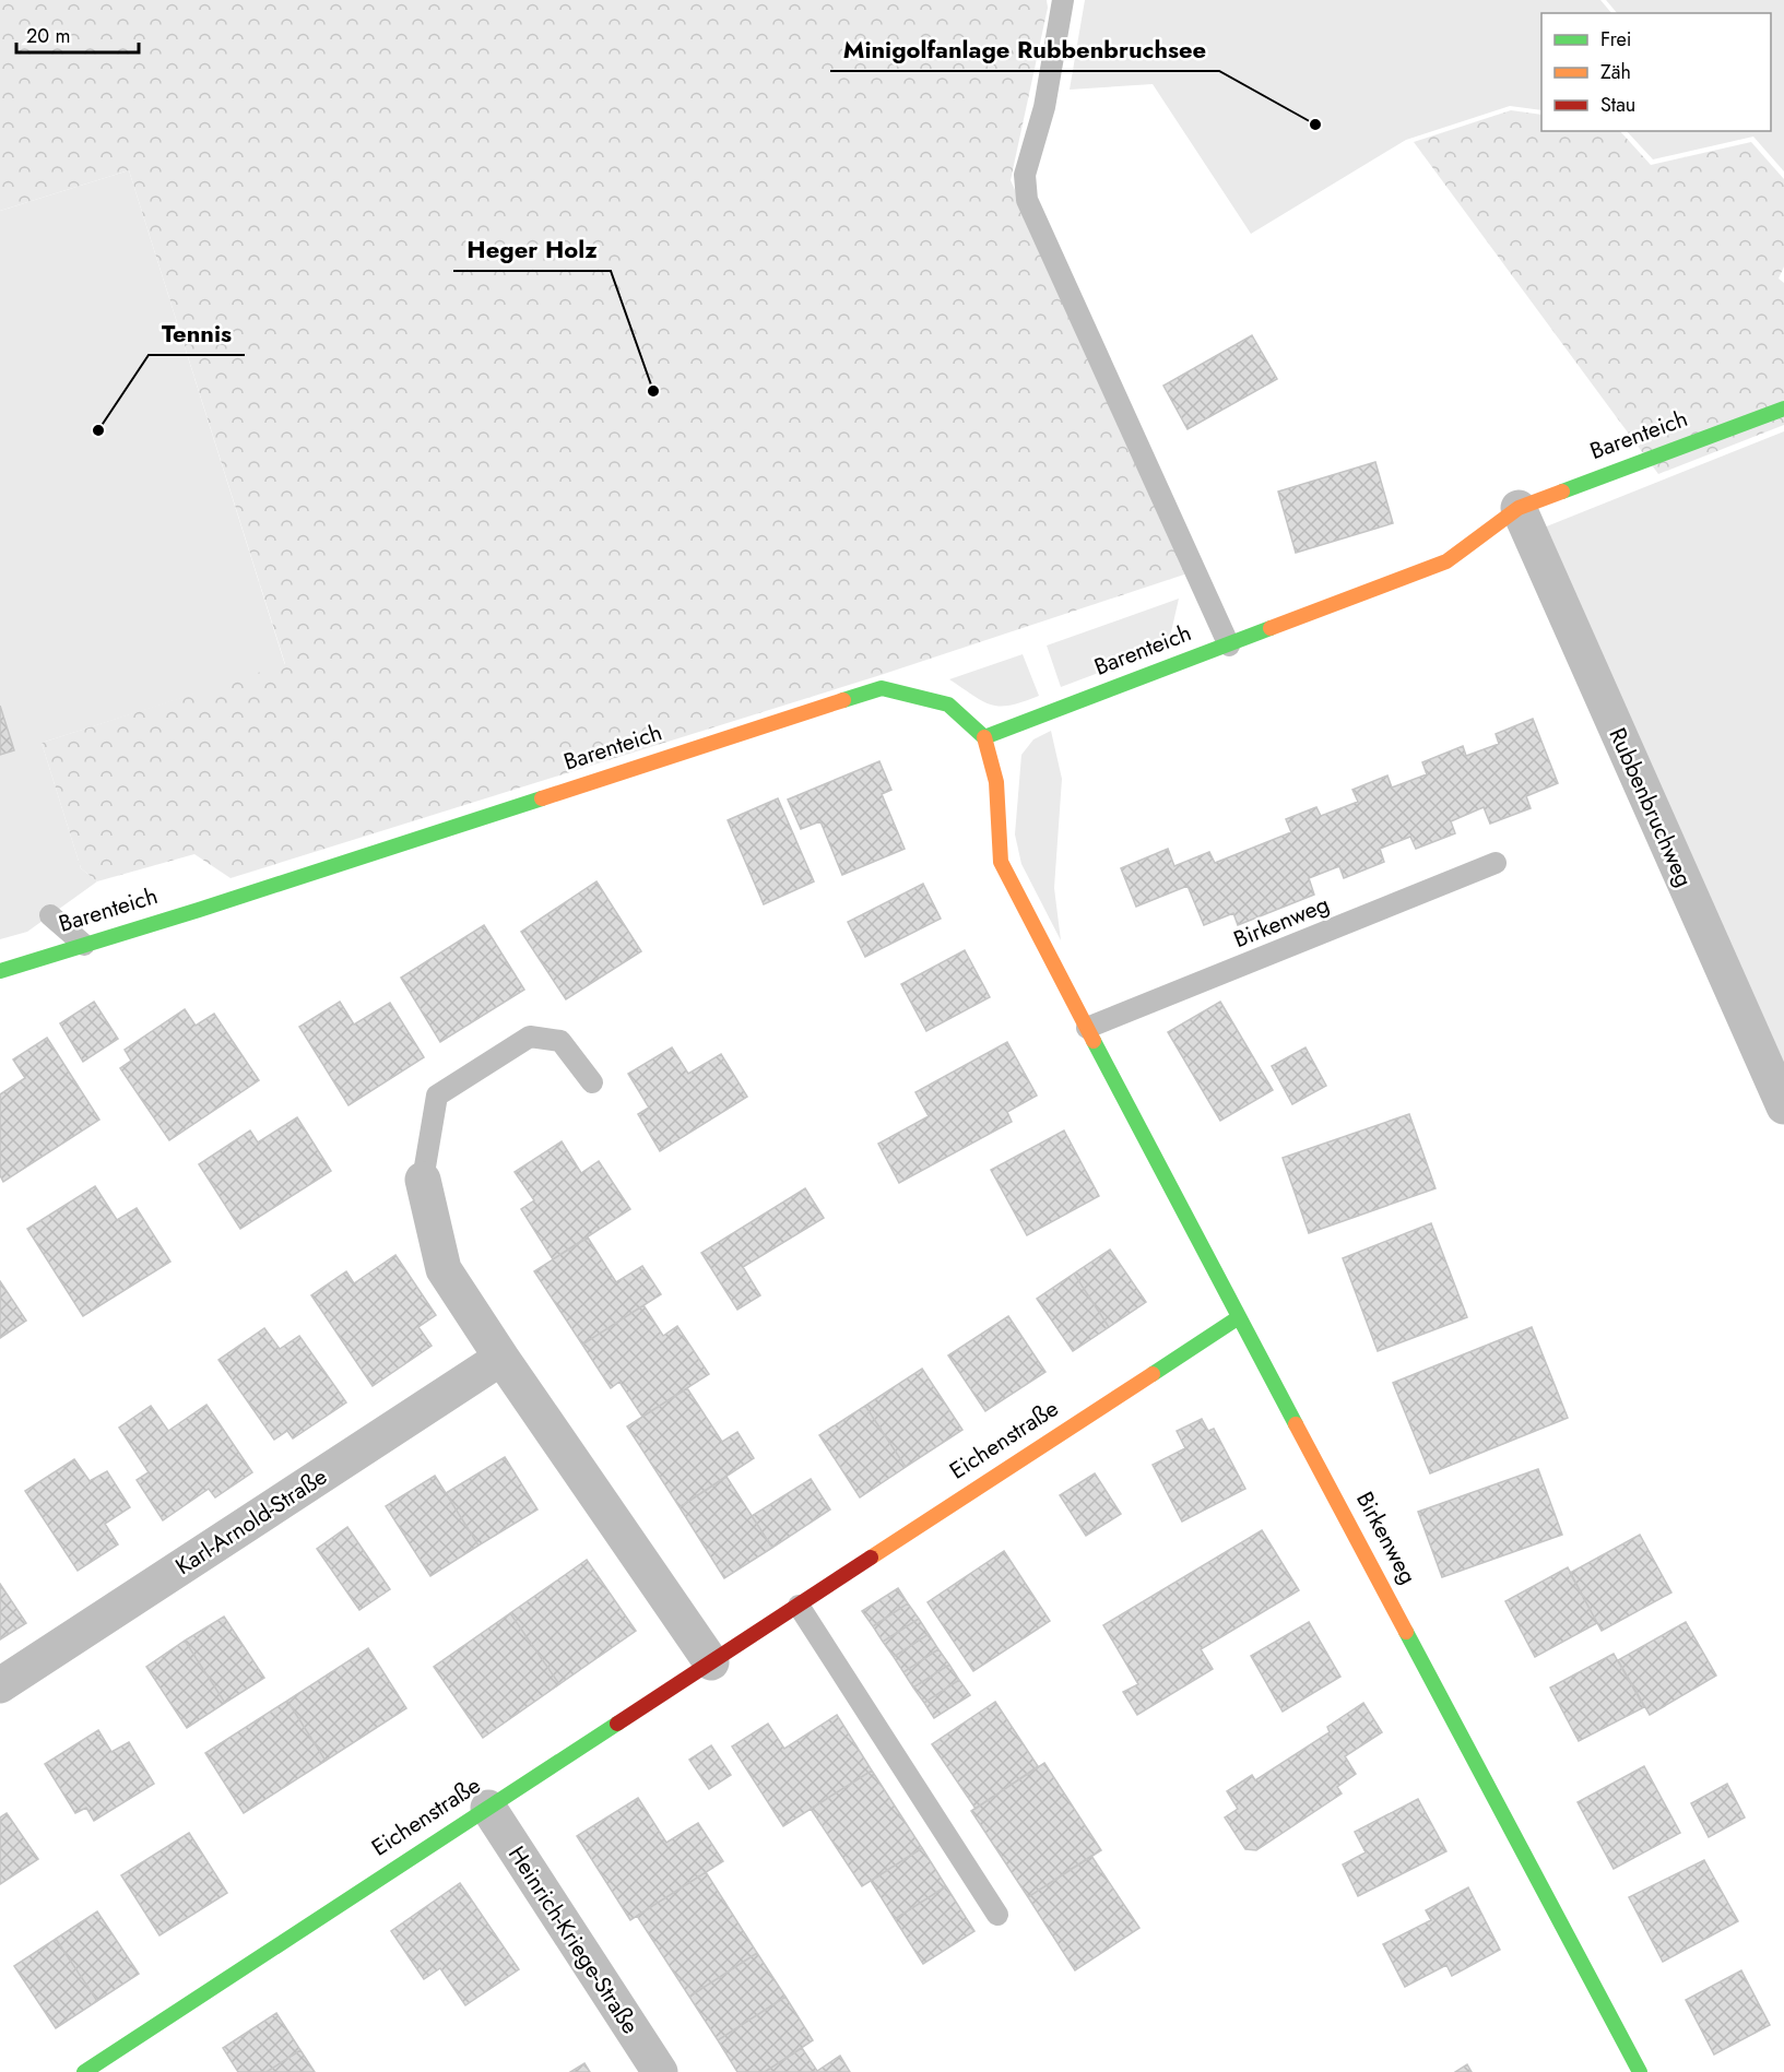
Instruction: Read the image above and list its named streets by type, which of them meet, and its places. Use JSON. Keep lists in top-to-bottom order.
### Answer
{
  "streets": {
    "street": [
      "Barenteich",
      "Rubbenbruchweg",
      "Birkenweg",
      "Eichenstraße",
      "Karl-Arnold-Straße",
      "Heinrich-Kriege-Straße"
    ]
  },
  "crossings": [
    ["Barenteich", "Rubbenbruchweg"],
    ["Barenteich", "Birkenweg"],
    ["Birkenweg", "Eichenstraße"],
    ["Eichenstraße", "Heinrich-Kriege-Straße"]
  ],
  "places": ["Minigolfanlage Rubbenbruchsee", "Heger Holz", "Tennis"],
  "legend": ["Frei", "Zäh", "Stau"],
  "scale_bar": "20 m"
}
